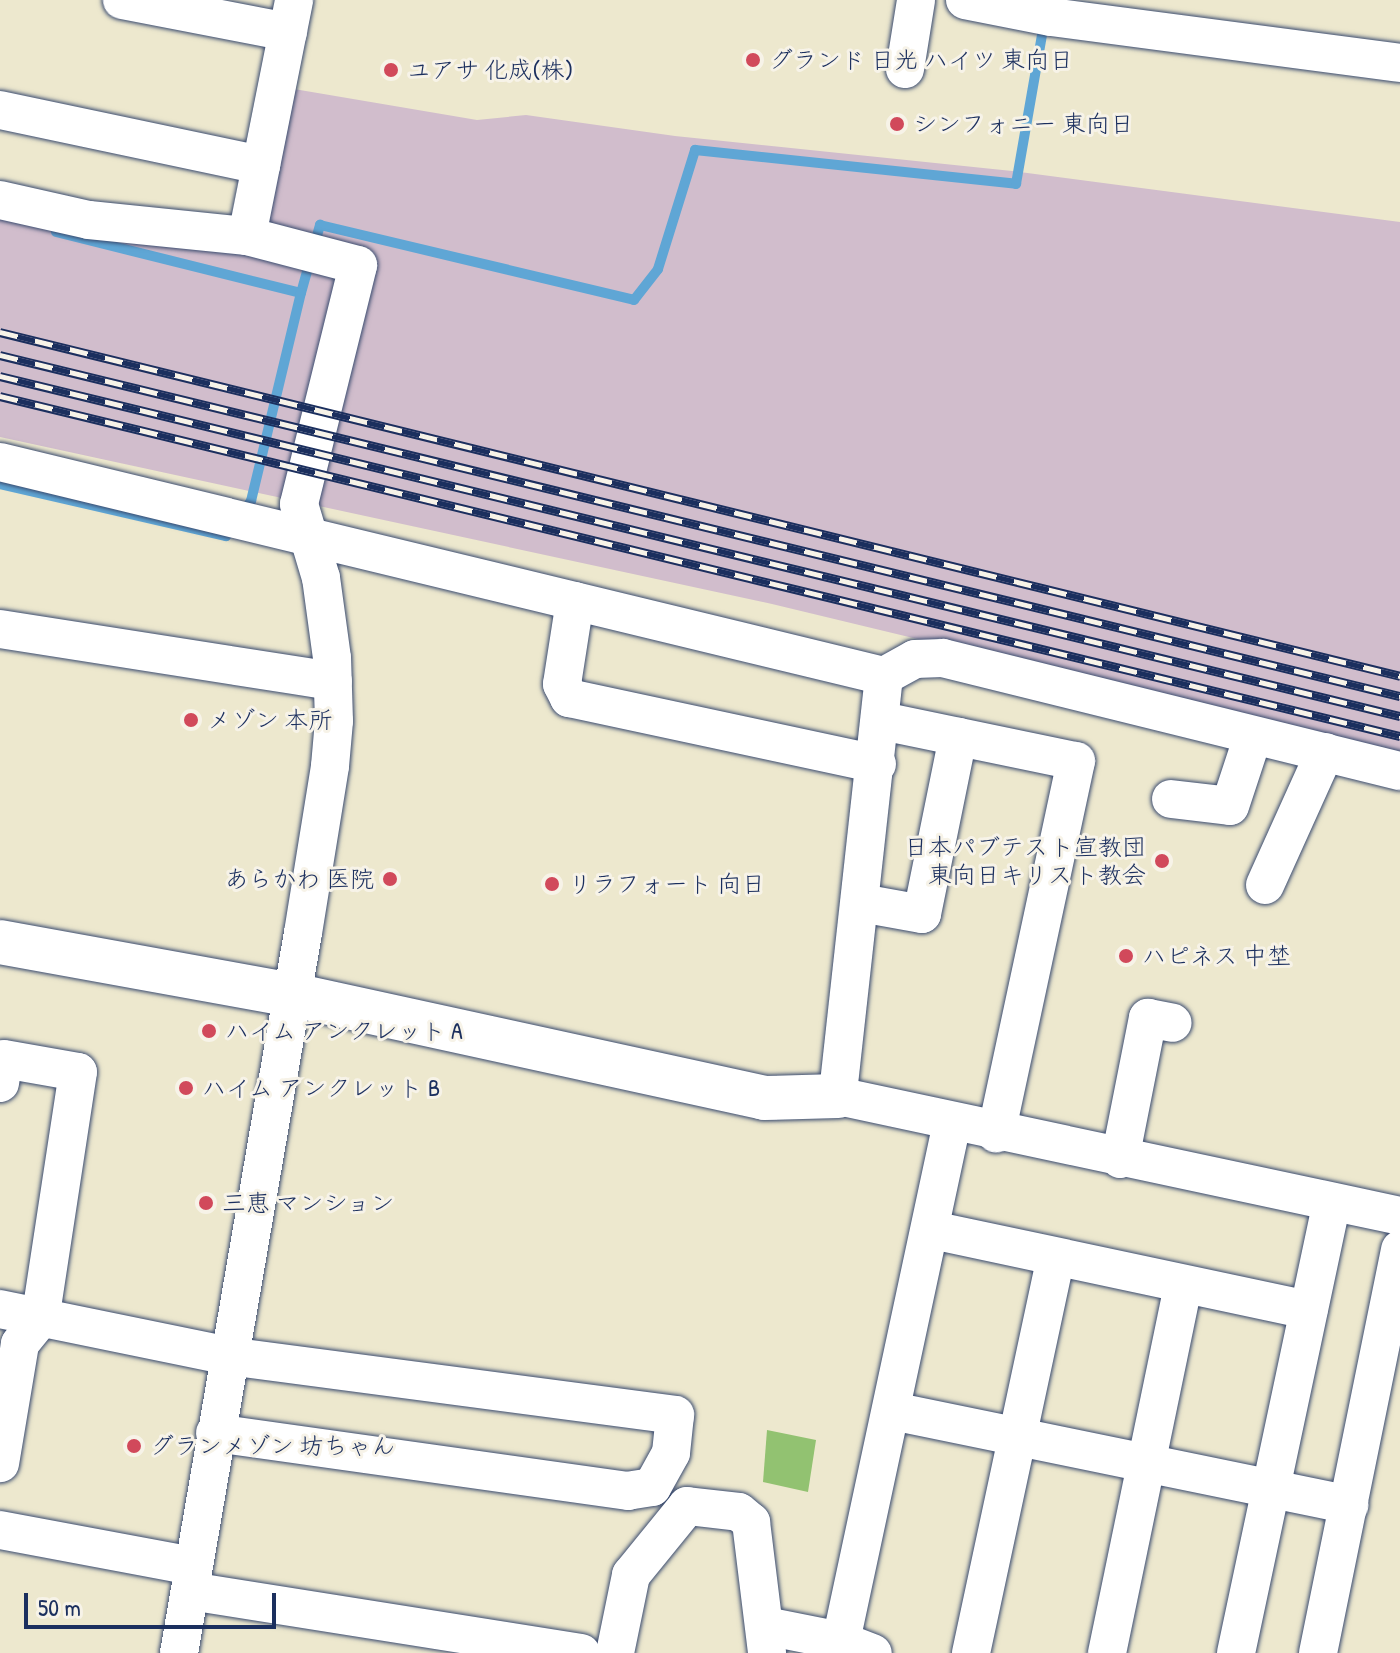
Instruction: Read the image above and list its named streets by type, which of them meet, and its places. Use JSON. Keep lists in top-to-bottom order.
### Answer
{
  "places": [
    "グランド 日光 ハイツ 東向日",
    "ユアサ 化成(株)",
    "シンフォニー 東向日",
    "メゾン 本所",
    "日本パブテスト宣教団 東向日キリスト教会",
    "あらかわ 医院",
    "リラフォート 向日",
    "ハピネス 中埜",
    "ハイム アンクレット A",
    "ハイム アンクレット B",
    "三恵 マンション",
    "グランメゾン 坊ちゃん"
  ],
  "scale_bar": "50 m"
}
